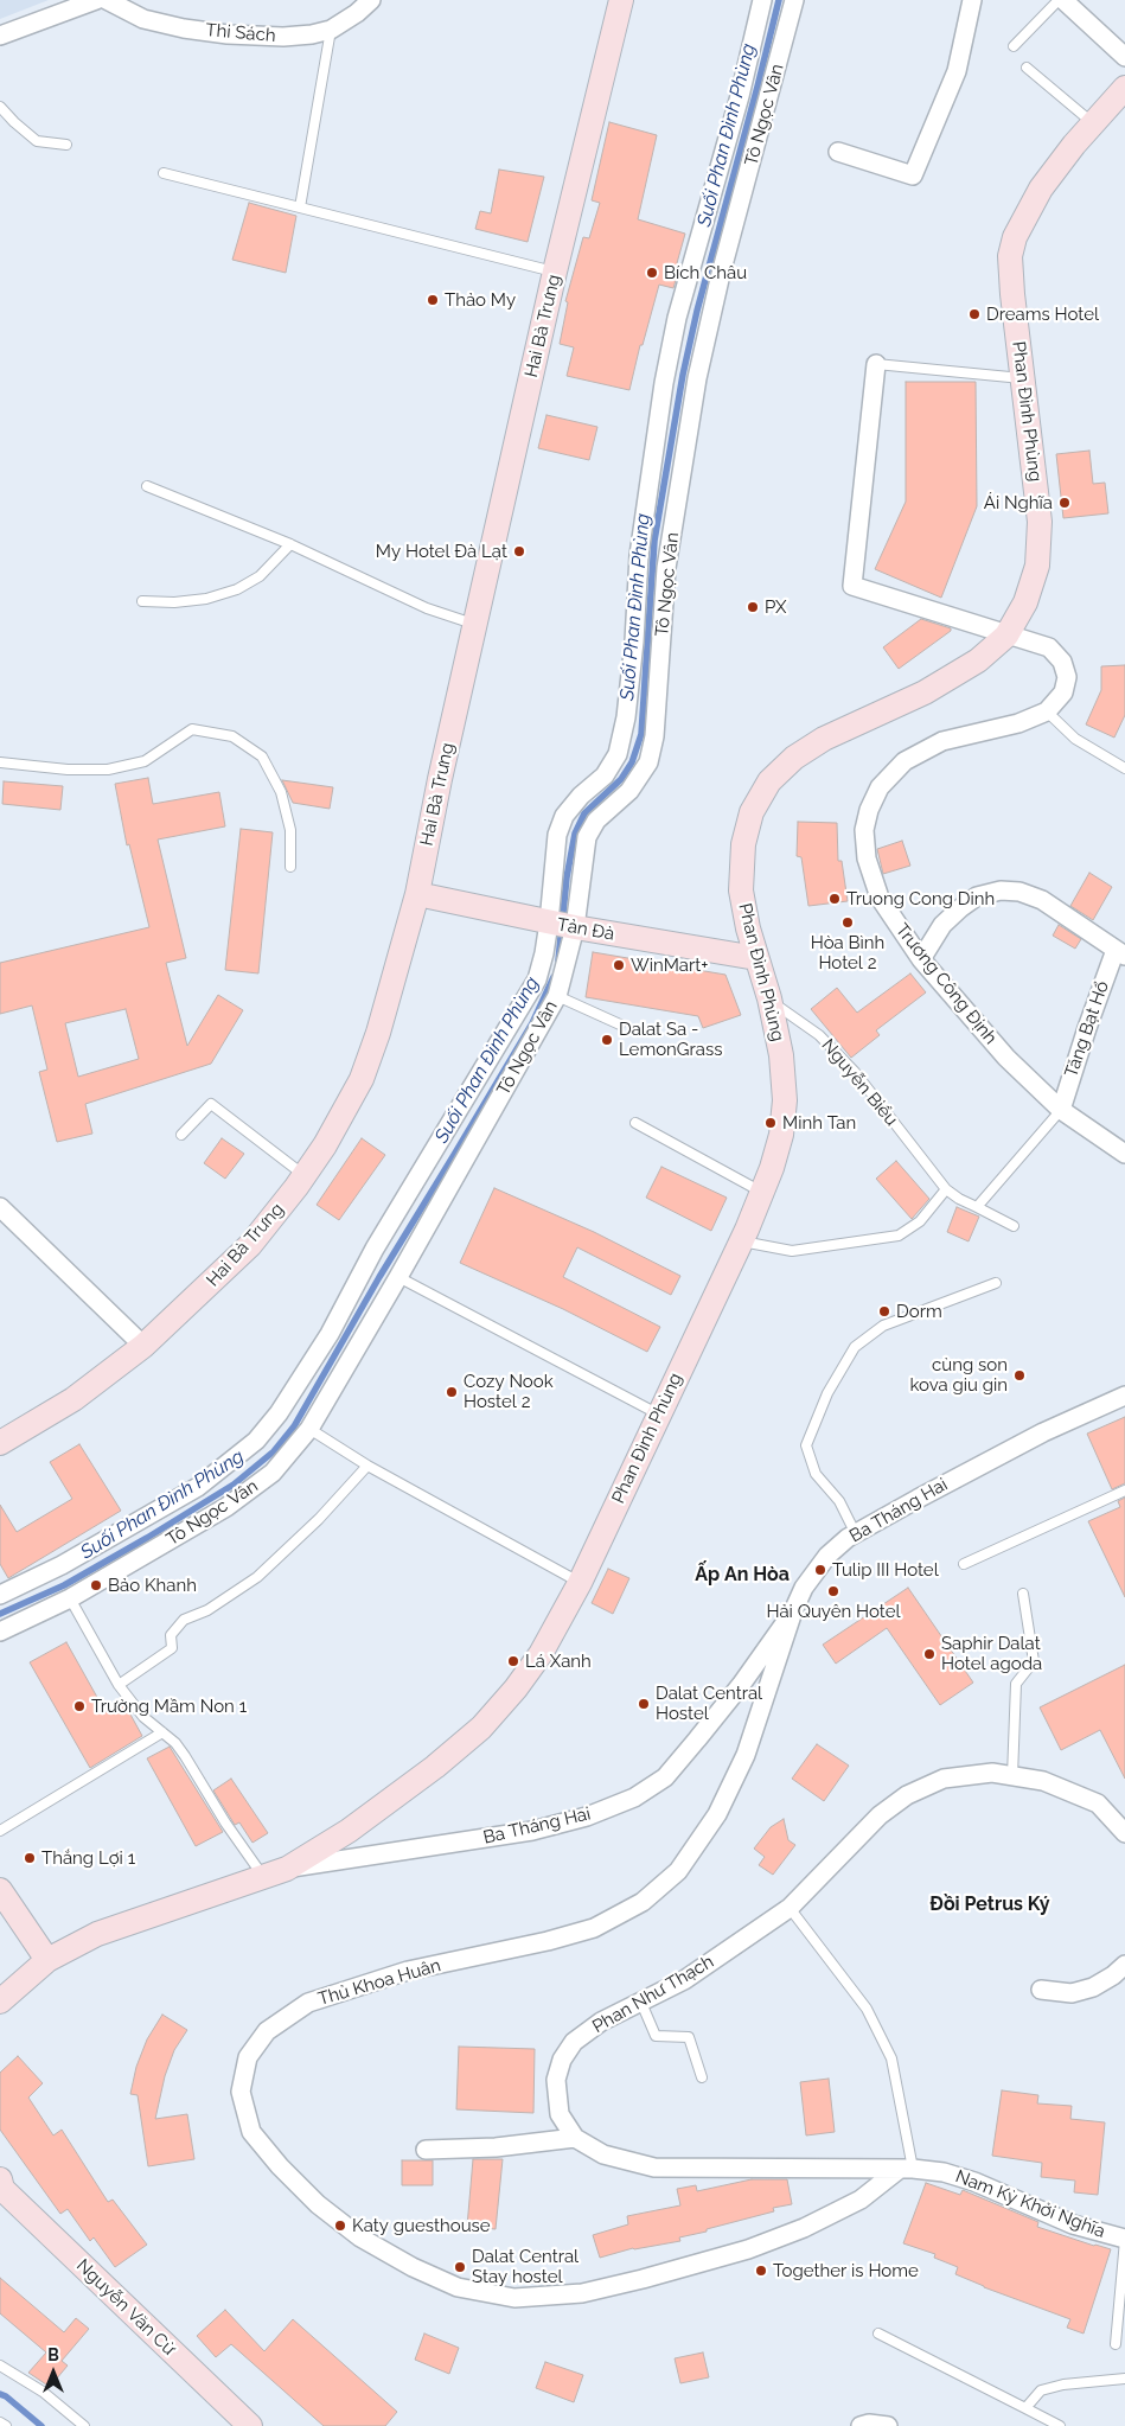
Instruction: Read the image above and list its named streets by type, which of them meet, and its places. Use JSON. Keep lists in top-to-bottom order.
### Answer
{
  "streets": {
    "main road": [
      "Hai Bà Trưng",
      "Phan Đình Phùng",
      "Tản Đà",
      "Ba Tháng Hai",
      "Nguyễn Văn Cừ"
    ],
    "street": [
      "Thi Sách",
      "Tô Ngọc Vân",
      "Trương Công Định",
      "Tăng Bạt Hổ",
      "Thủ Khoa Huân",
      "Phan Như Thạch",
      "Nam Kỳ Khởi Nghĩa"
    ],
    "lane": ["Nguyễn Biểu"]
  },
  "crossings": [
    ["Tô Ngọc Vân", "Tản Đà"],
    ["Hai Bà Trưng", "Tản Đà"],
    ["Phan Đình Phùng", "Tản Đà"],
    ["Phan Đình Phùng", "Trương Công Định"],
    ["Phan Đình Phùng", "Nguyễn Biểu"],
    ["Phan Đình Phùng", "Ba Tháng Hai"],
    ["Trương Công Định", "Tăng Bạt Hổ"],
    ["Ba Tháng Hai", "Thủ Khoa Huân"],
    ["Thủ Khoa Huân", "Phan Như Thạch"],
    ["Thủ Khoa Huân", "Nam Kỳ Khởi Nghĩa"],
    ["Phan Như Thạch", "Nam Kỳ Khởi Nghĩa"]
  ],
  "districts": ["Ấp An Hòa", "Đồi Petrus Ký"],
  "water": ["Suối Phan Đình Phùng"],
  "places": [
    "Bích Châu",
    "Thảo My",
    "Dreams Hotel",
    "Ái Nghĩa",
    "My Hotel Đà Lạt",
    "PX",
    "Truong Cong Dinh",
    "Hòa Bình Hotel 2",
    "WinMart+",
    "Dalat Sa - LemonGrass",
    "Minh Tan",
    "Dorm",
    "cùng son kova giu gin",
    "Cozy Nook Hostel 2",
    "Tulip III Hotel",
    "Bảo Khanh",
    "Hải Quyên Hotel",
    "Saphir Dalat Hotel agoda",
    "Lá Xanh",
    "Dalat Central Hostel",
    "Trường Mầm Non 1",
    "Thắng Lợi 1",
    "Katy guesthouse",
    "Dalat Central Stay hostel",
    "Together is Home"
  ],
  "north": "top"
}
